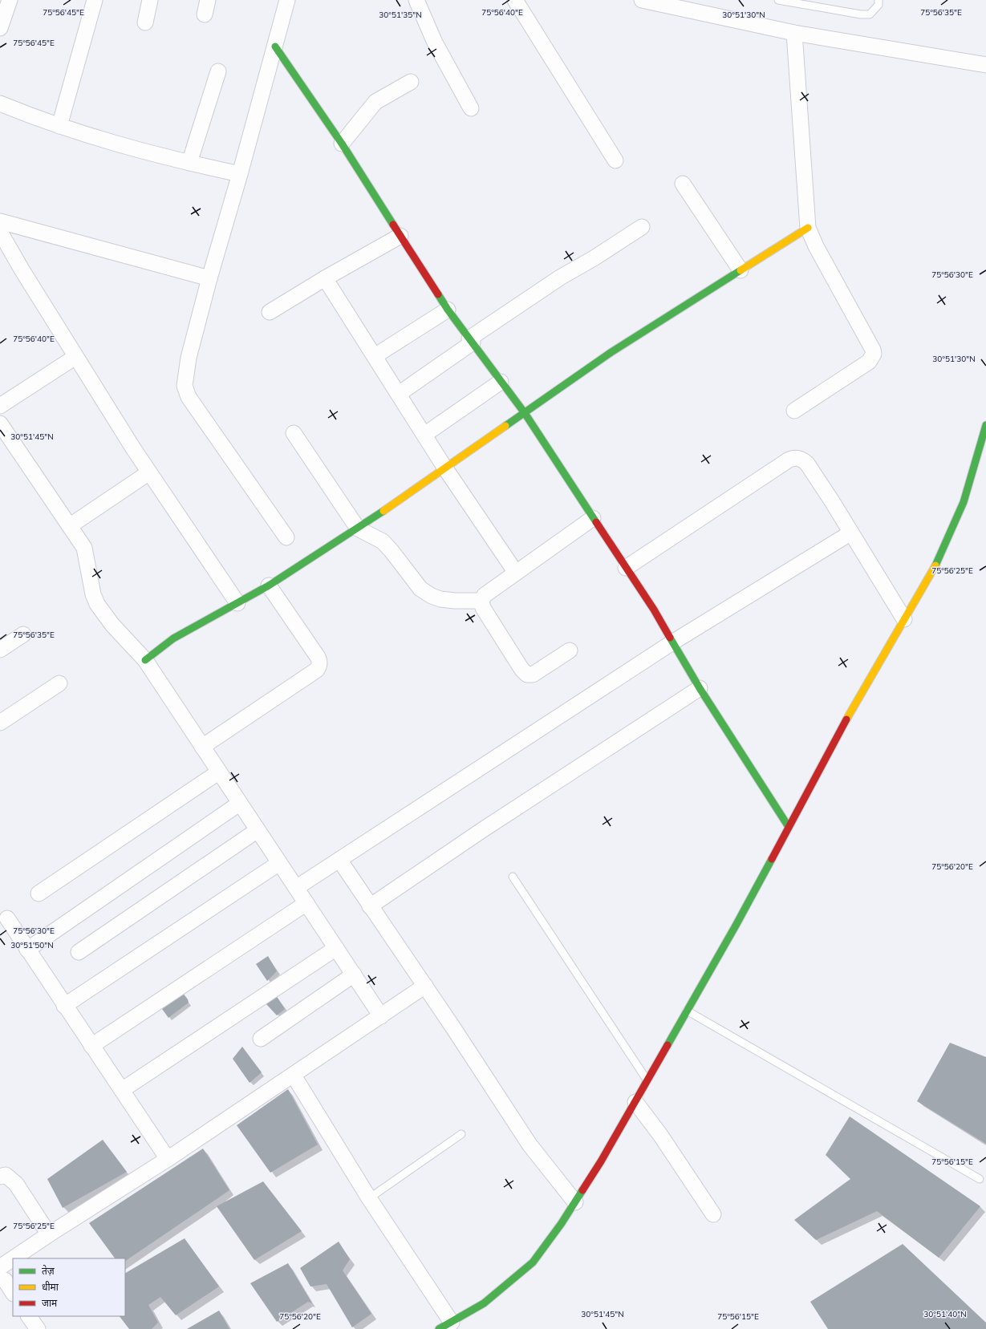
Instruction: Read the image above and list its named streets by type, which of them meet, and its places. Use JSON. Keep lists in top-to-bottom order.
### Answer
{
  "legend": ["तेज़", "धीमा", "जाम"],
  "coordinates": [
    "75°56'45\"E",
    "75°56'40\"E",
    "75°56'35\"E",
    "30°51'35\"N",
    "30°51'30\"N",
    "75°56'30\"E",
    "30°51'45\"N",
    "75°56'25\"E",
    "75°56'20\"E",
    "30°51'50\"N",
    "75°56'15\"E",
    "30°51'40\"N"
  ]
}
